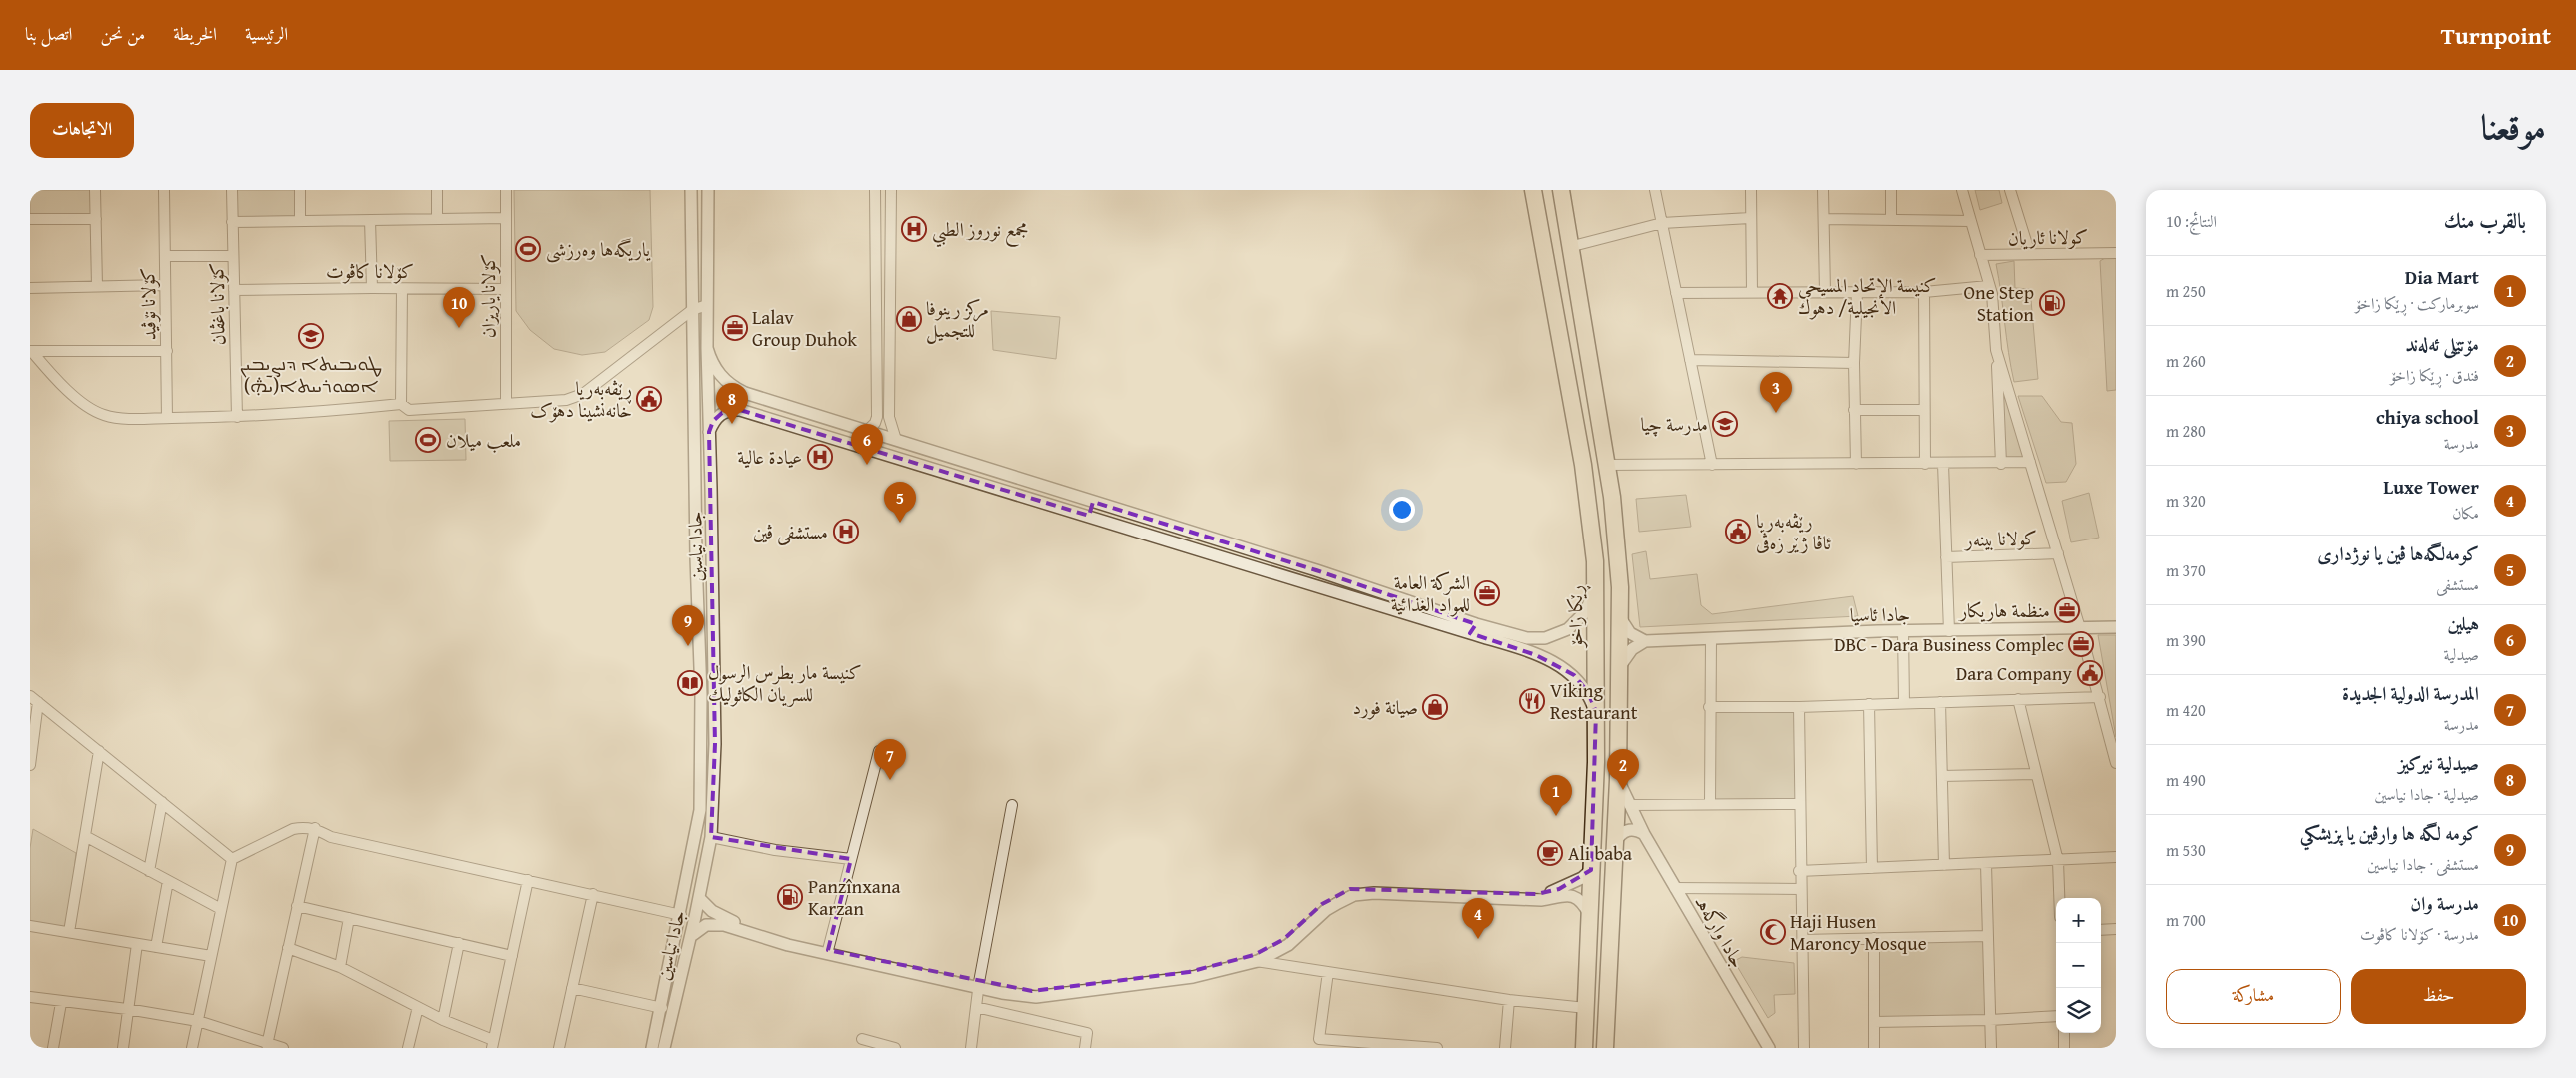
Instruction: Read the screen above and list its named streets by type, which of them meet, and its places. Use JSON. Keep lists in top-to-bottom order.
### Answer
{
  "streets": {
    "highway": ["ڕێکا زاخۆ"],
    "street": [
      "كولانا ئاريان",
      "کۆلانا کاڤوت",
      "کۆلانا یاریزان",
      "کۆلانا نۆڤید",
      "کۆلانا باغڤان",
      "كولانا بینه‌ر",
      "جادا نیاسین",
      "جادا ئاسيا",
      "جادا وارگه‌هـ"
    ]
  },
  "crossings": [
    ["کۆلانا کاڤوت", "کۆلانا یاریزان"],
    ["کۆلانا کاڤوت", "کۆلانا باغڤان"]
  ],
  "places": {
    "hospital": ["مجمع نوروز الطبي", "عيادة عالية", "مستشفى ڤين"],
    "sports": ["ياريگەها وەرزشی", "ملعب ميلان"],
    "temple": ["كنيسة الإتحاد المسيحي الانجيلية/ دهوك"],
    "fuel station": ["One Step Station", "Panzînxana Karzan"],
    "shop": ["مركز رينوفا للتجميل", "صيانة فورد"],
    "office": [
      "Lalav Group Duhok",
      "الشركة العامة للمواد الغذائية",
      "منظمة هاريكار",
      "DBC - Dara Business Complec"
    ],
    "school or university": ["ܛܘܝܒܝܬܐ ܕܢܨܝܒܝܢ ܐܣܘܪܝܝܬܐ(ܞ)", "مدرسة چيا"],
    "public building": ["ڕێڤه‌به‌ریا خانەنشينا دهۆک", "رێڤەبەریا ئاڤا ژێر زەڤی", "Dara Company"],
    "library": ["كنيسة مار بطرس الرسول للسريان الكاثوليك"],
    "restaurant": ["Viking Restaurant"],
    "cafe": ["Ali baba"],
    "mosque": ["Haji Husen Maroncy Mosque"]
  },
  "page": {
    "header": "Turnpoint",
    "nav": [
      "الرئيسية",
      "الخريطة",
      "من نحن",
      "اتصل بنا"
    ],
    "title": "موقعنا",
    "buttons": [
      "الاتجاهات",
      ["حفظ", "مشاركة"]
    ],
    "heading": ["بالقرب منك", "النتائج: 10"],
    "list": [
      {
        "mark": "1",
        "name": "Dia Mart",
        "note": "سوبرماركت · ڕێکا زاخۆ",
        "value": "250 m"
      },
      {
        "mark": "2",
        "name": "مۆتێلی ئەلەند",
        "note": "فندق · ڕێکا زاخۆ",
        "value": "260 m"
      },
      {
        "mark": "3",
        "name": "chiya school",
        "note": "مدرسة",
        "value": "280 m"
      },
      {
        "mark": "4",
        "name": "Luxe Tower",
        "note": "مكان",
        "value": "320 m"
      },
      {
        "mark": "5",
        "name": "کومەلگەها ڤین یا نوژداری",
        "note": "مستشفى",
        "value": "370 m"
      },
      {
        "mark": "6",
        "name": "هيلين",
        "note": "صيدلية",
        "value": "390 m"
      },
      {
        "mark": "7",
        "name": "المدرسة الدولية الجديدة",
        "note": "مدرسة",
        "value": "420 m"
      },
      {
        "mark": "8",
        "name": "صيدلية نيركيز",
        "note": "صيدلية · جادا نیاسین",
        "value": "490 m"
      },
      {
        "mark": "9",
        "name": "كومه لگه ها وارڤين يا پزيشكي",
        "note": "مستشفى · جادا نیاسین",
        "value": "530 m"
      },
      {
        "mark": "10",
        "name": "مدرسة وان",
        "note": "مدرسة · کۆلانا کاڤوت",
        "value": "700 m"
      }
    ],
    "pins": [
      "10",
      "3",
      "8",
      "6",
      "5",
      "9",
      "7",
      "2",
      "1",
      "4"
    ],
    "map_buttons": ["+", "−"]
  }
}
